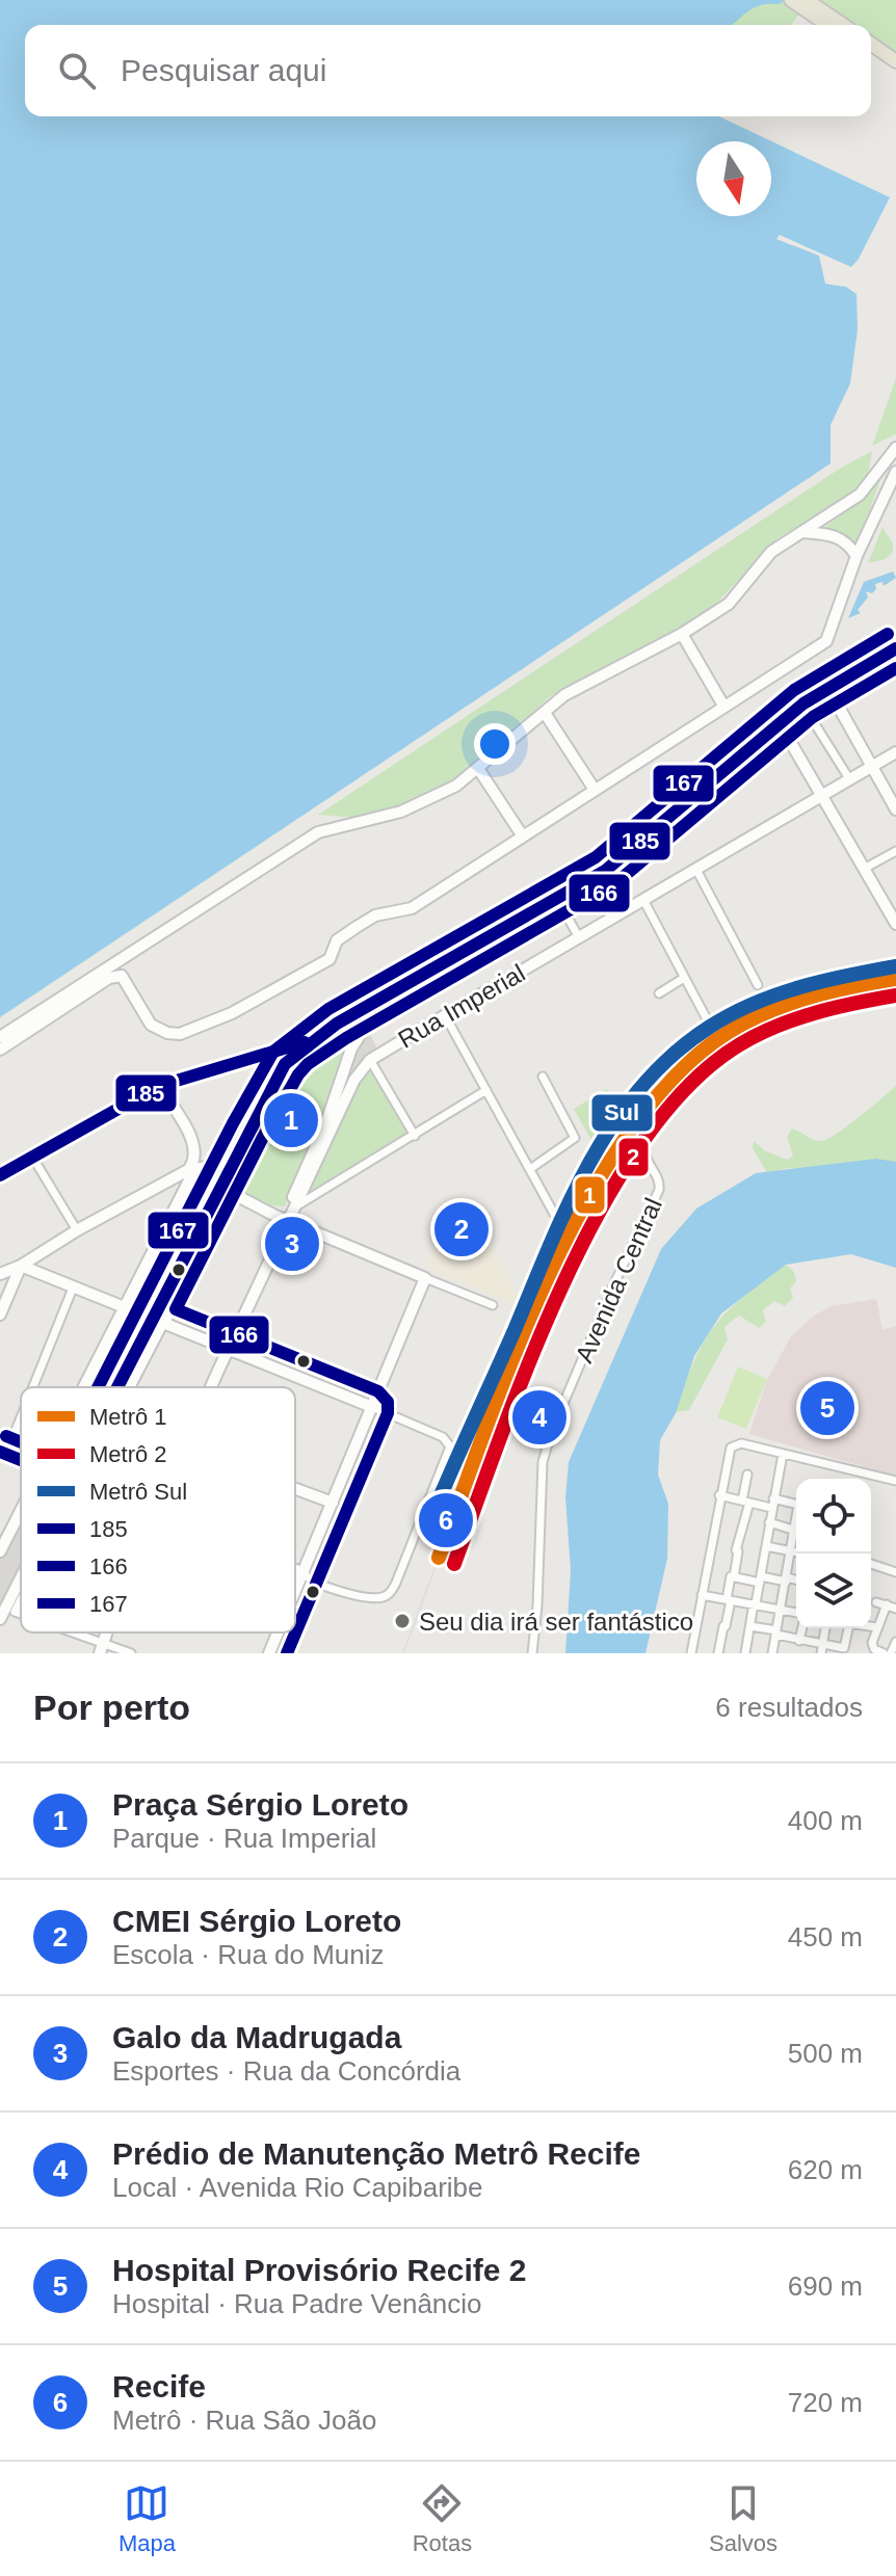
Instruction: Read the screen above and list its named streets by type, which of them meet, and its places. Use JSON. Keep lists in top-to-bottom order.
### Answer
{
  "streets": {
    "main road": ["Rua Imperial"],
    "street": ["Avenida Central"]
  },
  "places": ["Seu dia irá ser fantástico"],
  "lines": [
    "transit line 167",
    "transit line 185",
    "transit line 166",
    "metro line Sul",
    "metro line 1",
    "metro line 2"
  ],
  "legend": [
    "Metrô 1",
    "Metrô 2",
    "Metrô Sul",
    "185",
    "166",
    "167"
  ],
  "north": "bottom",
  "page": {
    "search": "Pesquisar aqui",
    "pins": [
      "1",
      "2",
      "3",
      "5",
      "4",
      "6"
    ],
    "heading": ["Por perto", "6 resultados"],
    "list": [
      {
        "mark": "1",
        "name": "Praça Sérgio Loreto",
        "note": "Parque · Rua Imperial",
        "value": "400 m"
      },
      {
        "mark": "2",
        "name": "CMEI Sérgio Loreto",
        "note": "Escola · Rua do Muniz",
        "value": "450 m"
      },
      {
        "mark": "3",
        "name": "Galo da Madrugada",
        "note": "Esportes · Rua da Concórdia",
        "value": "500 m"
      },
      {
        "mark": "4",
        "name": "Prédio de Manutenção Metrô Recife",
        "note": "Local · Avenida Rio Capibaribe",
        "value": "620 m"
      },
      {
        "mark": "5",
        "name": "Hospital Provisório Recife 2",
        "note": "Hospital · Rua Padre Venâncio",
        "value": "690 m"
      },
      {
        "mark": "6",
        "name": "Recife",
        "note": "Metrô · Rua São João",
        "value": "720 m"
      }
    ],
    "nav": ["Mapa", "Rotas", "Salvos"]
  }
}
